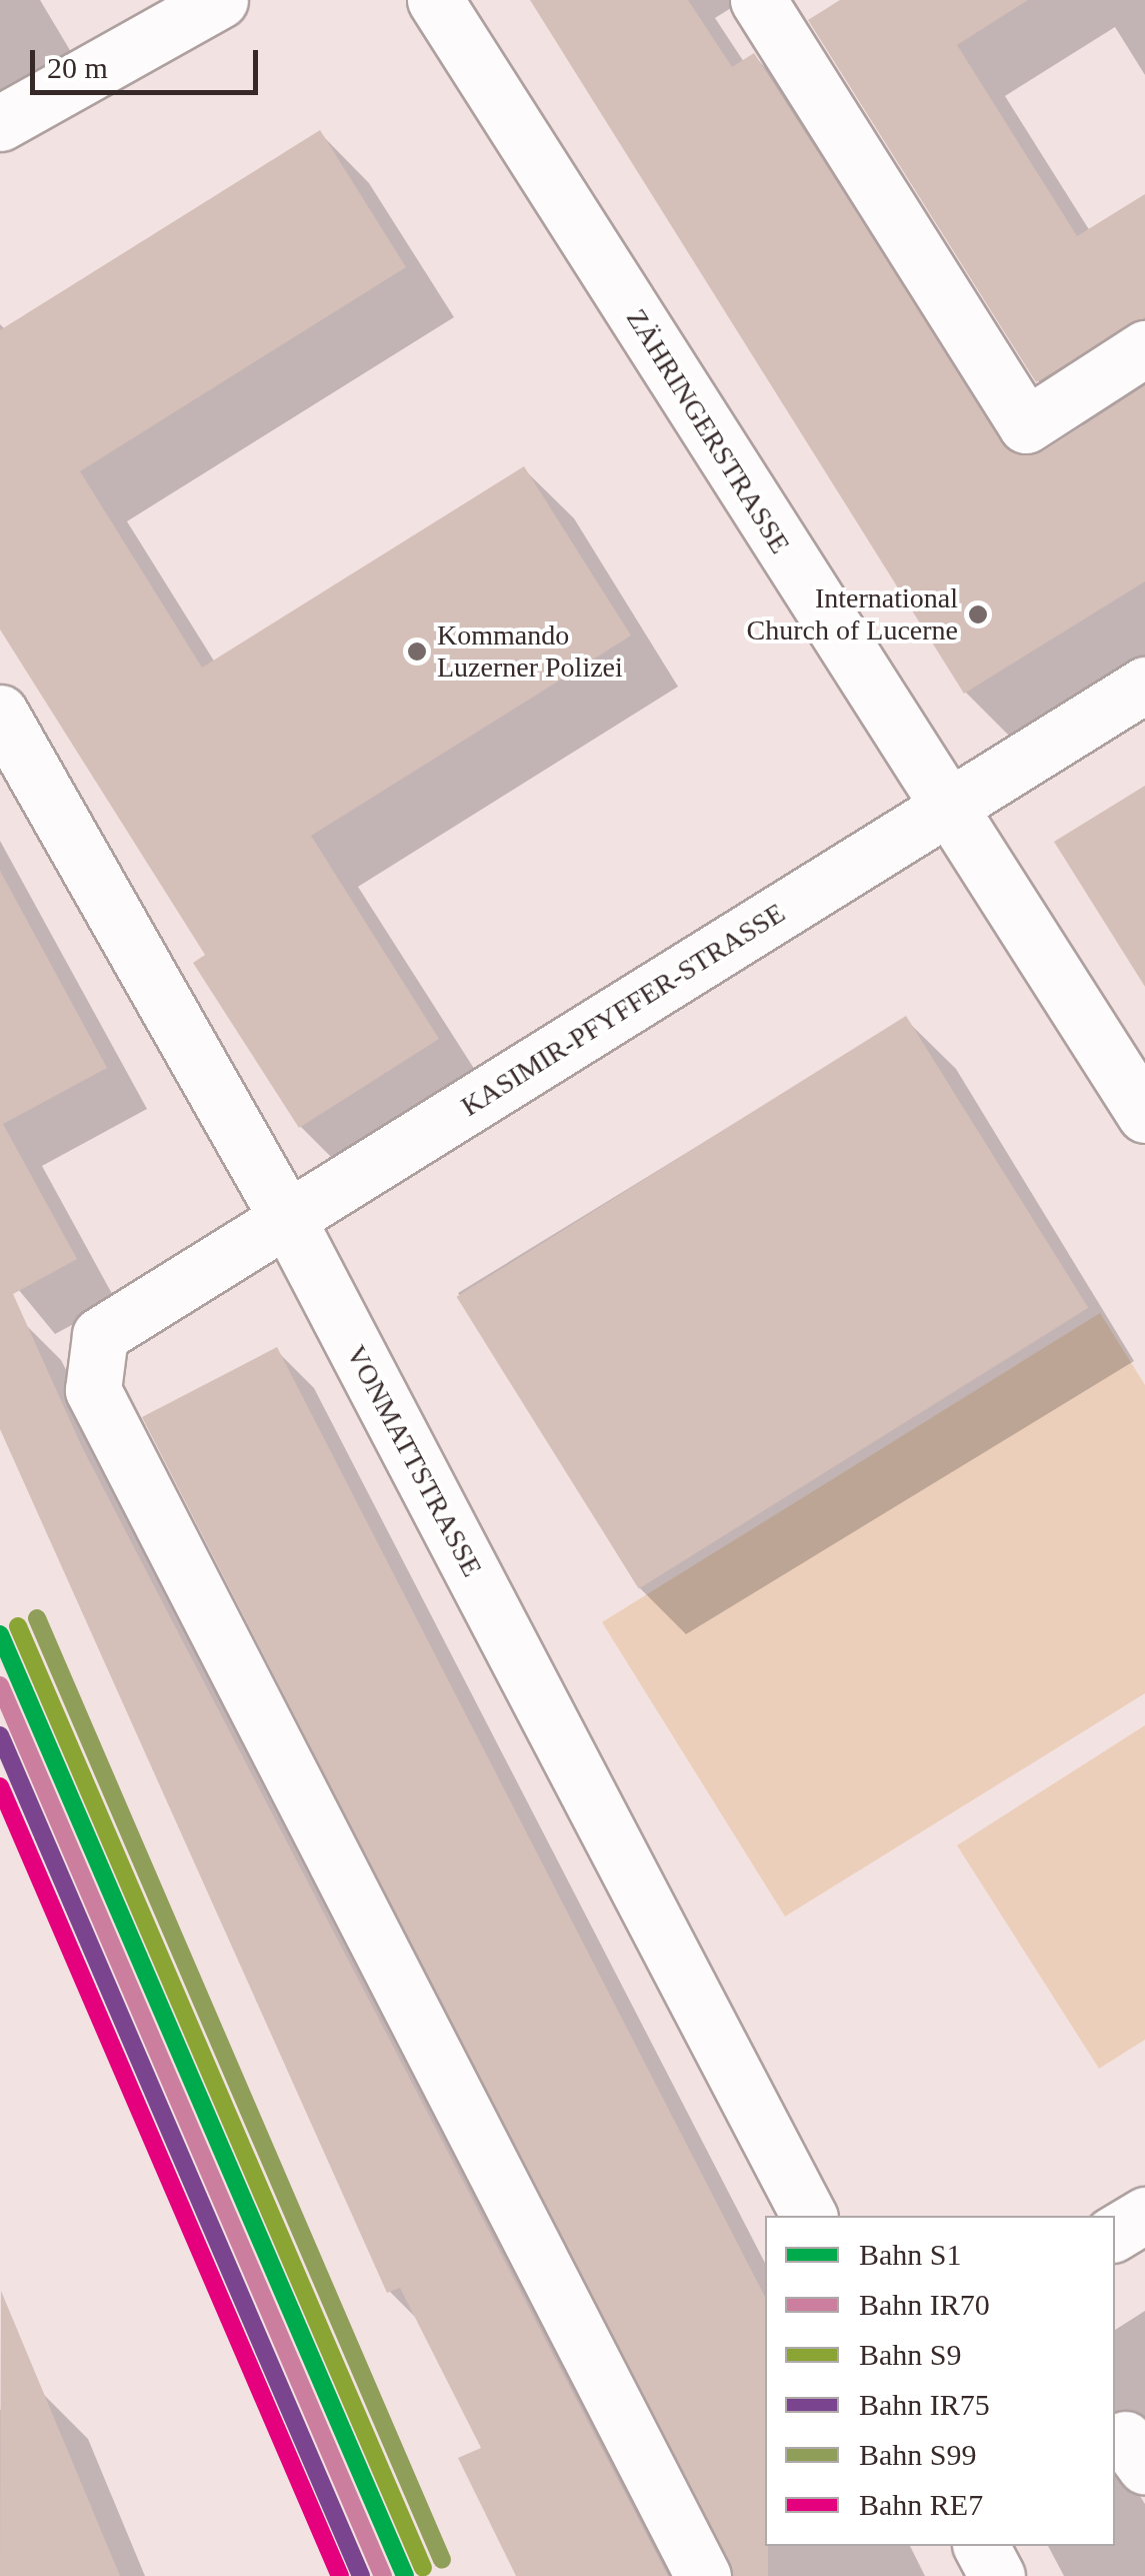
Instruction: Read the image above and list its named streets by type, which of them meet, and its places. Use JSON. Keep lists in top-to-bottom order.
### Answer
{
  "streets": {
    "street": ["ZÄHRINGERSTRASSE", "KASIMIR-PFYFFER-STRASSE", "VONMATTSTRASSE"]
  },
  "crossings": [
    ["ZÄHRINGERSTRASSE", "KASIMIR-PFYFFER-STRASSE"],
    ["KASIMIR-PFYFFER-STRASSE", "VONMATTSTRASSE"]
  ],
  "places": ["International Church of Lucerne", "Kommando Luzerner Polizei"],
  "lines": [
    "rail line S99",
    "rail line S9",
    "rail line S1",
    "rail line IR70",
    "rail line IR75",
    "rail line RE7"
  ],
  "legend": [
    "Bahn S1",
    "Bahn IR70",
    "Bahn S9",
    "Bahn IR75",
    "Bahn S99",
    "Bahn RE7"
  ],
  "scale_bar": "20 m"
}
